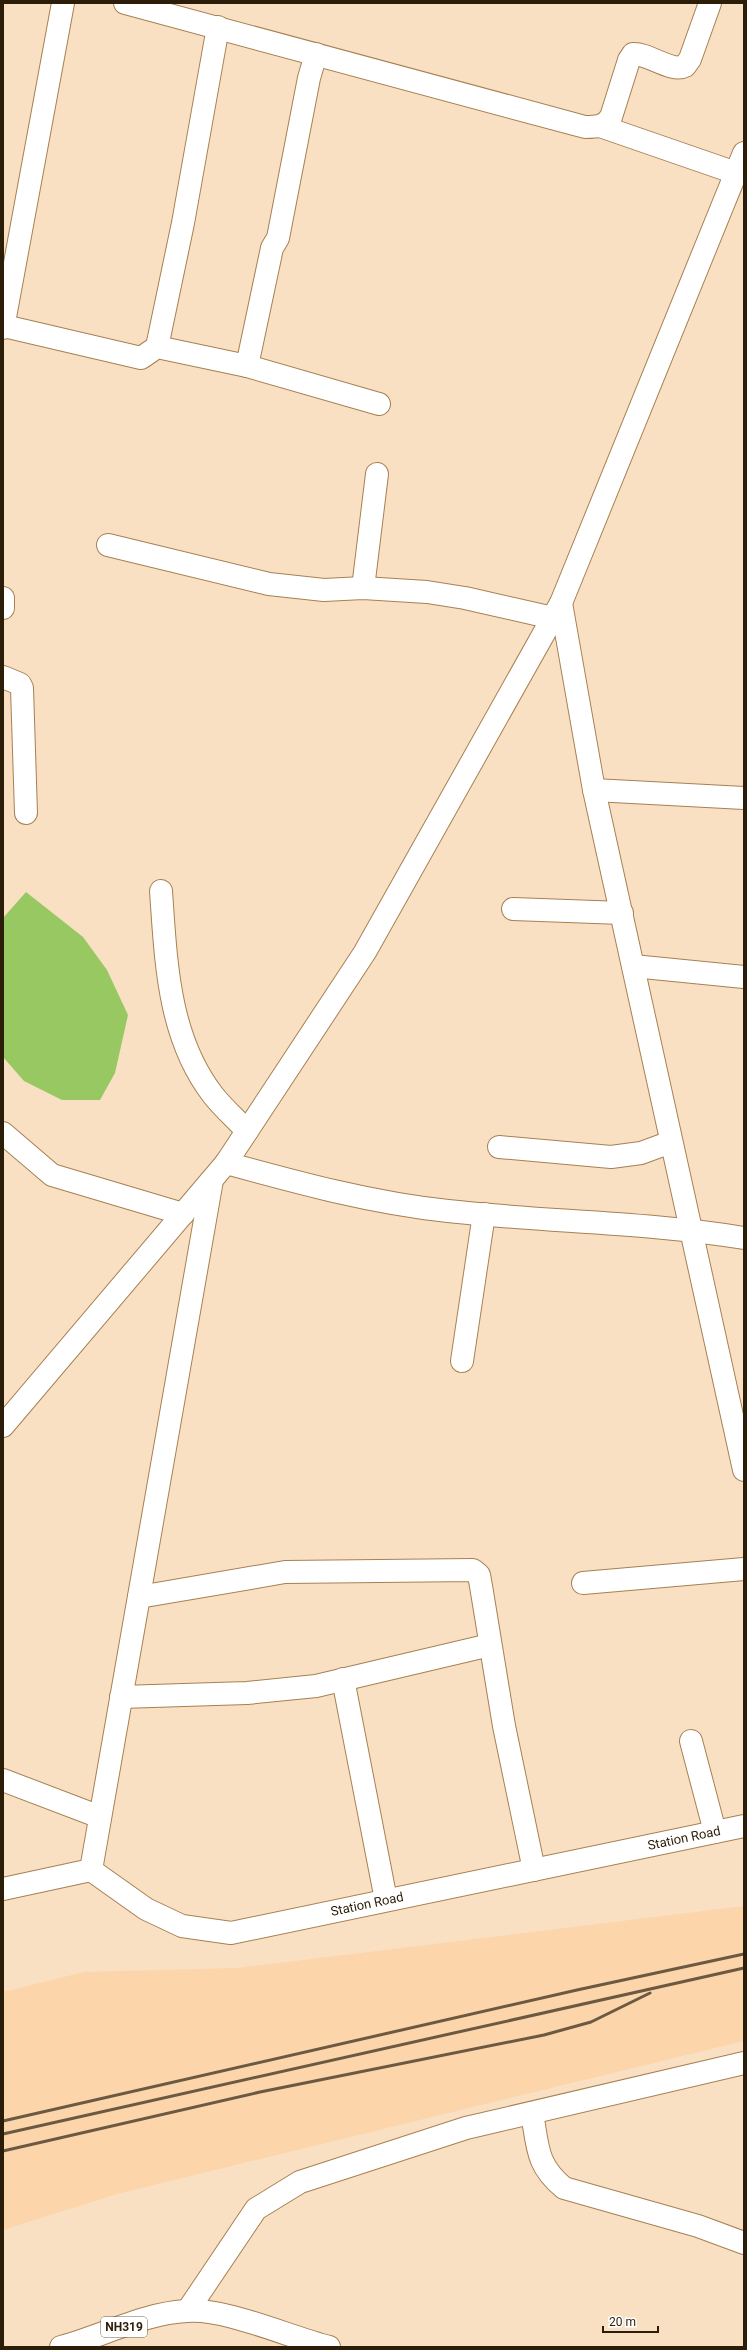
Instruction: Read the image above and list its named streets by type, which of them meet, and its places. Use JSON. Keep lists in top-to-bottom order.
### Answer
{
  "streets": {
    "main road": ["Station Road", "NH319"]
  },
  "scale_bar": "20 m"
}
